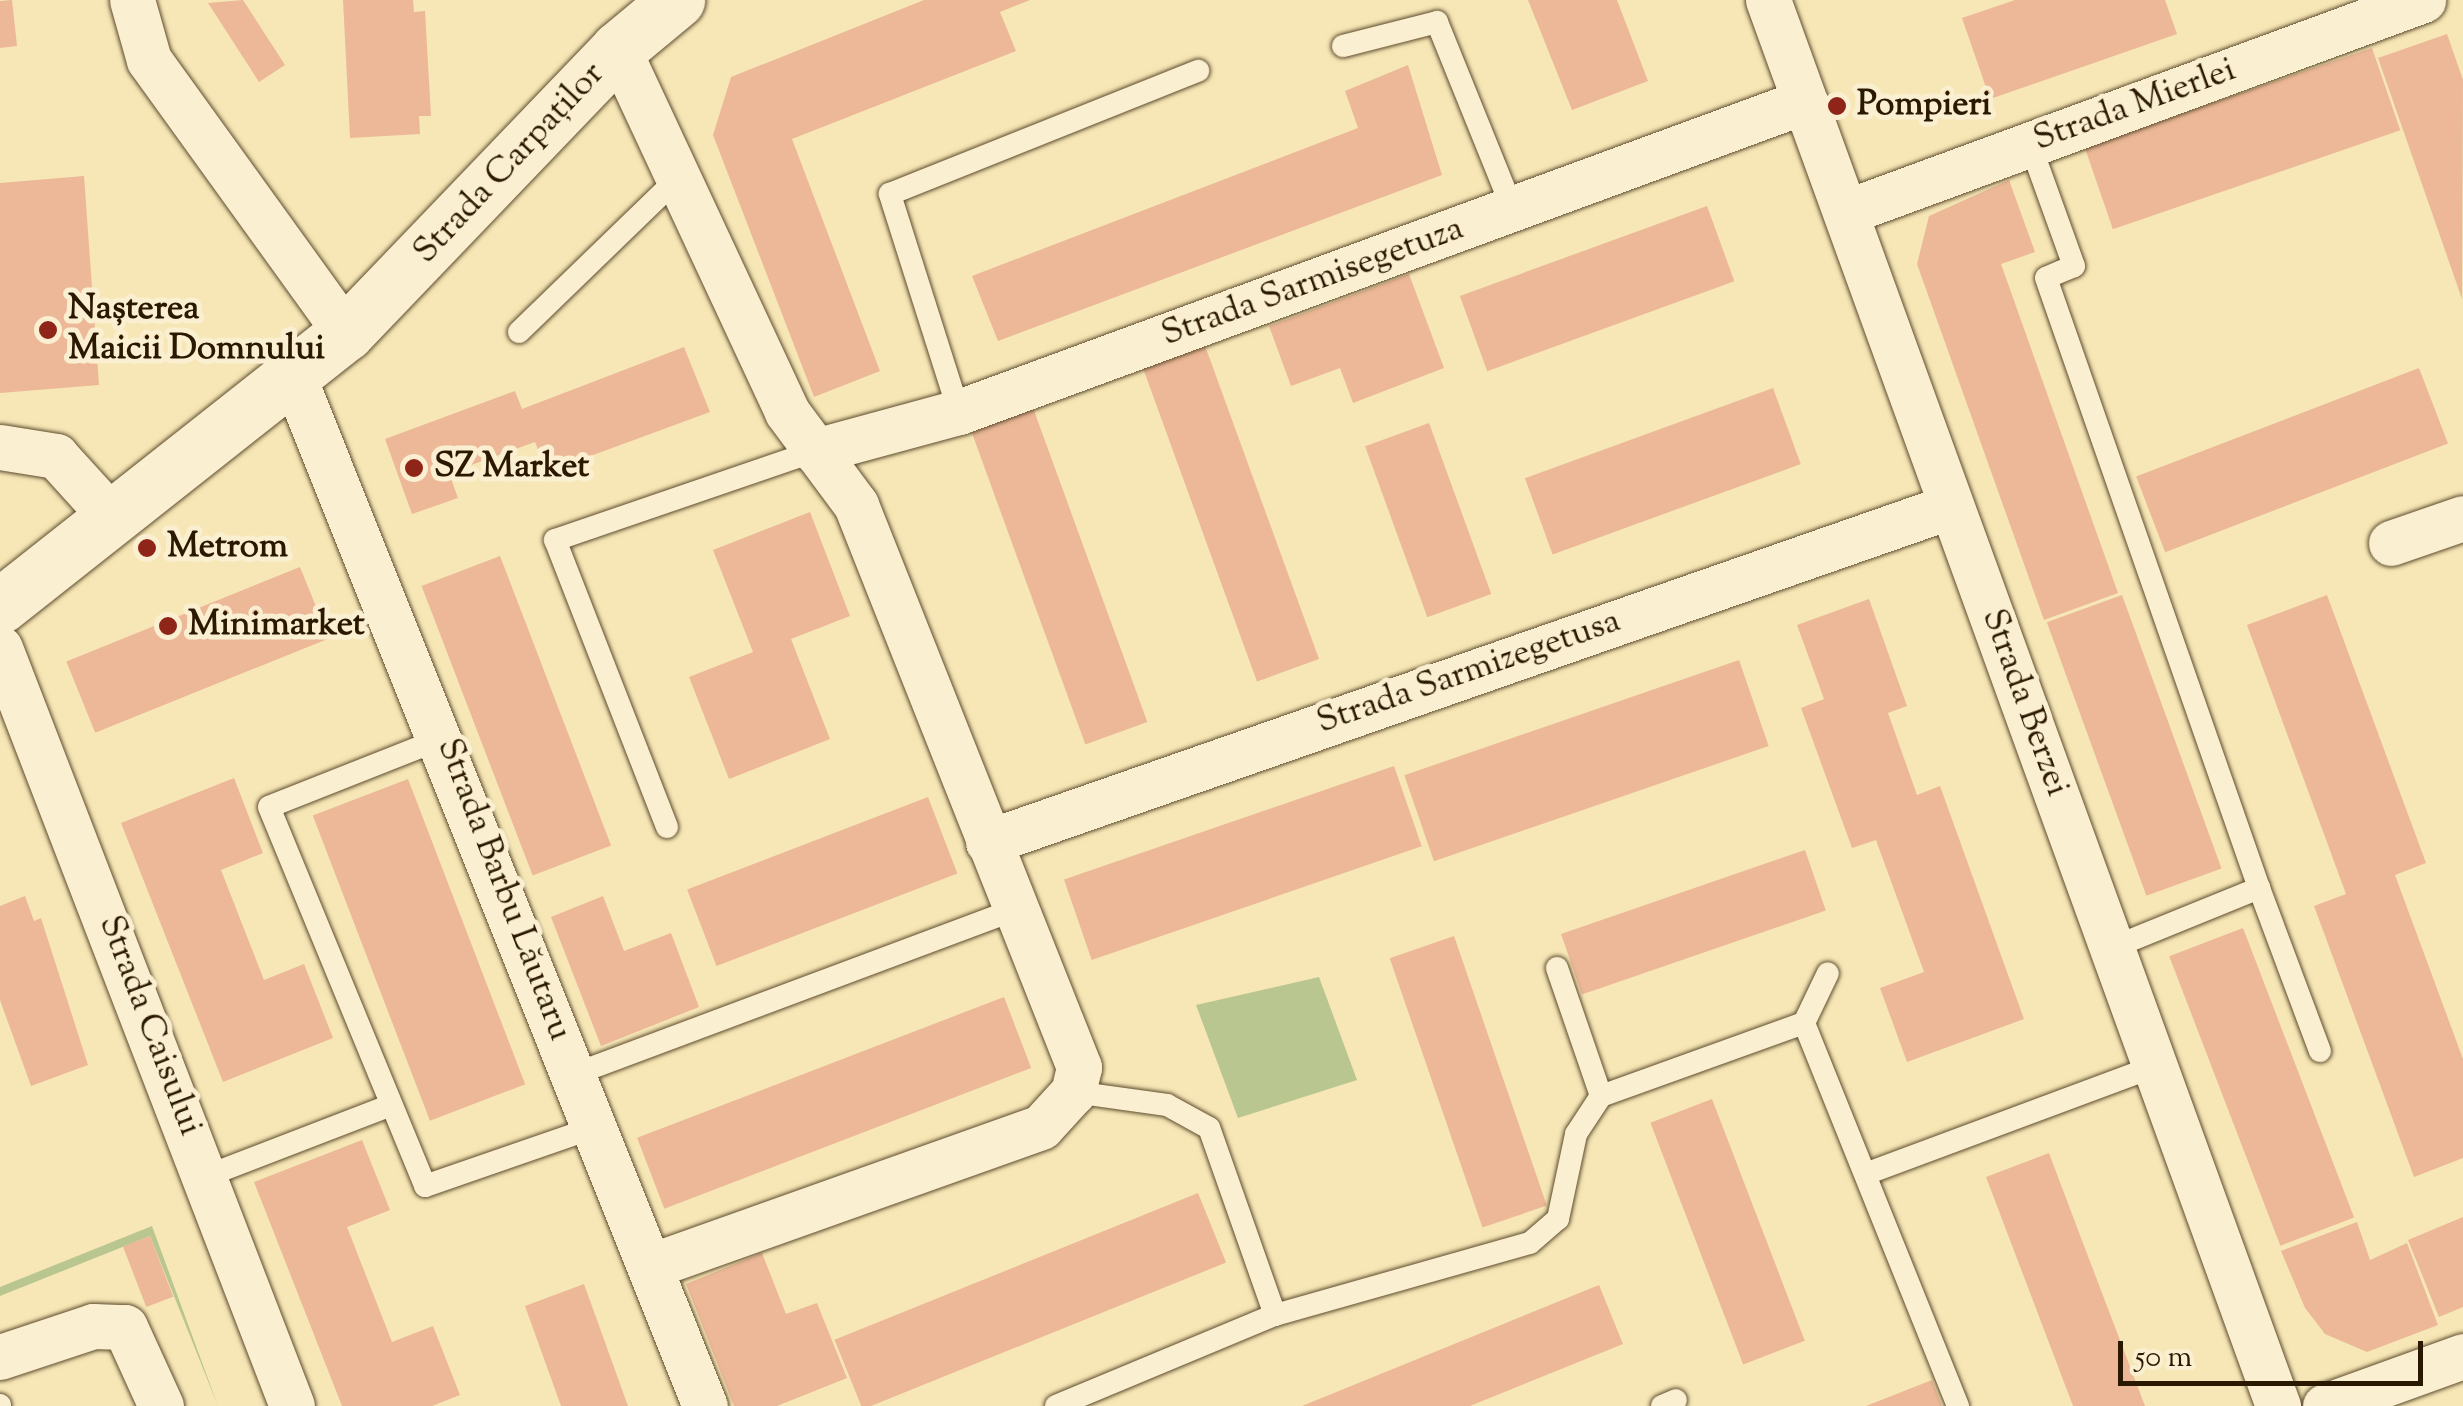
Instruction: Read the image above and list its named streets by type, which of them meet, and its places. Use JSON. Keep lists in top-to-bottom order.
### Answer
{
  "streets": {
    "main road": ["Strada Carpaților"],
    "street": [
      "Strada Mierlei",
      "Strada Sarmisegetuza",
      "Strada Sarmizegetusa",
      "Strada Berzei",
      "Strada Barbu Lăutaru",
      "Strada Caisului"
    ]
  },
  "crossings": [
    ["Strada Mierlei", "Strada Berzei"],
    ["Strada Carpaților", "Strada Barbu Lăutaru"],
    ["Strada Sarmisegetuza", "Strada Berzei"],
    ["Strada Sarmizegetusa", "Strada Berzei"]
  ],
  "places": [
    "Pompieri",
    "Nașterea Maicii Domnului",
    "SZ Market",
    "Metrom",
    "Minimarket"
  ],
  "scale_bar": "50 m"
}
